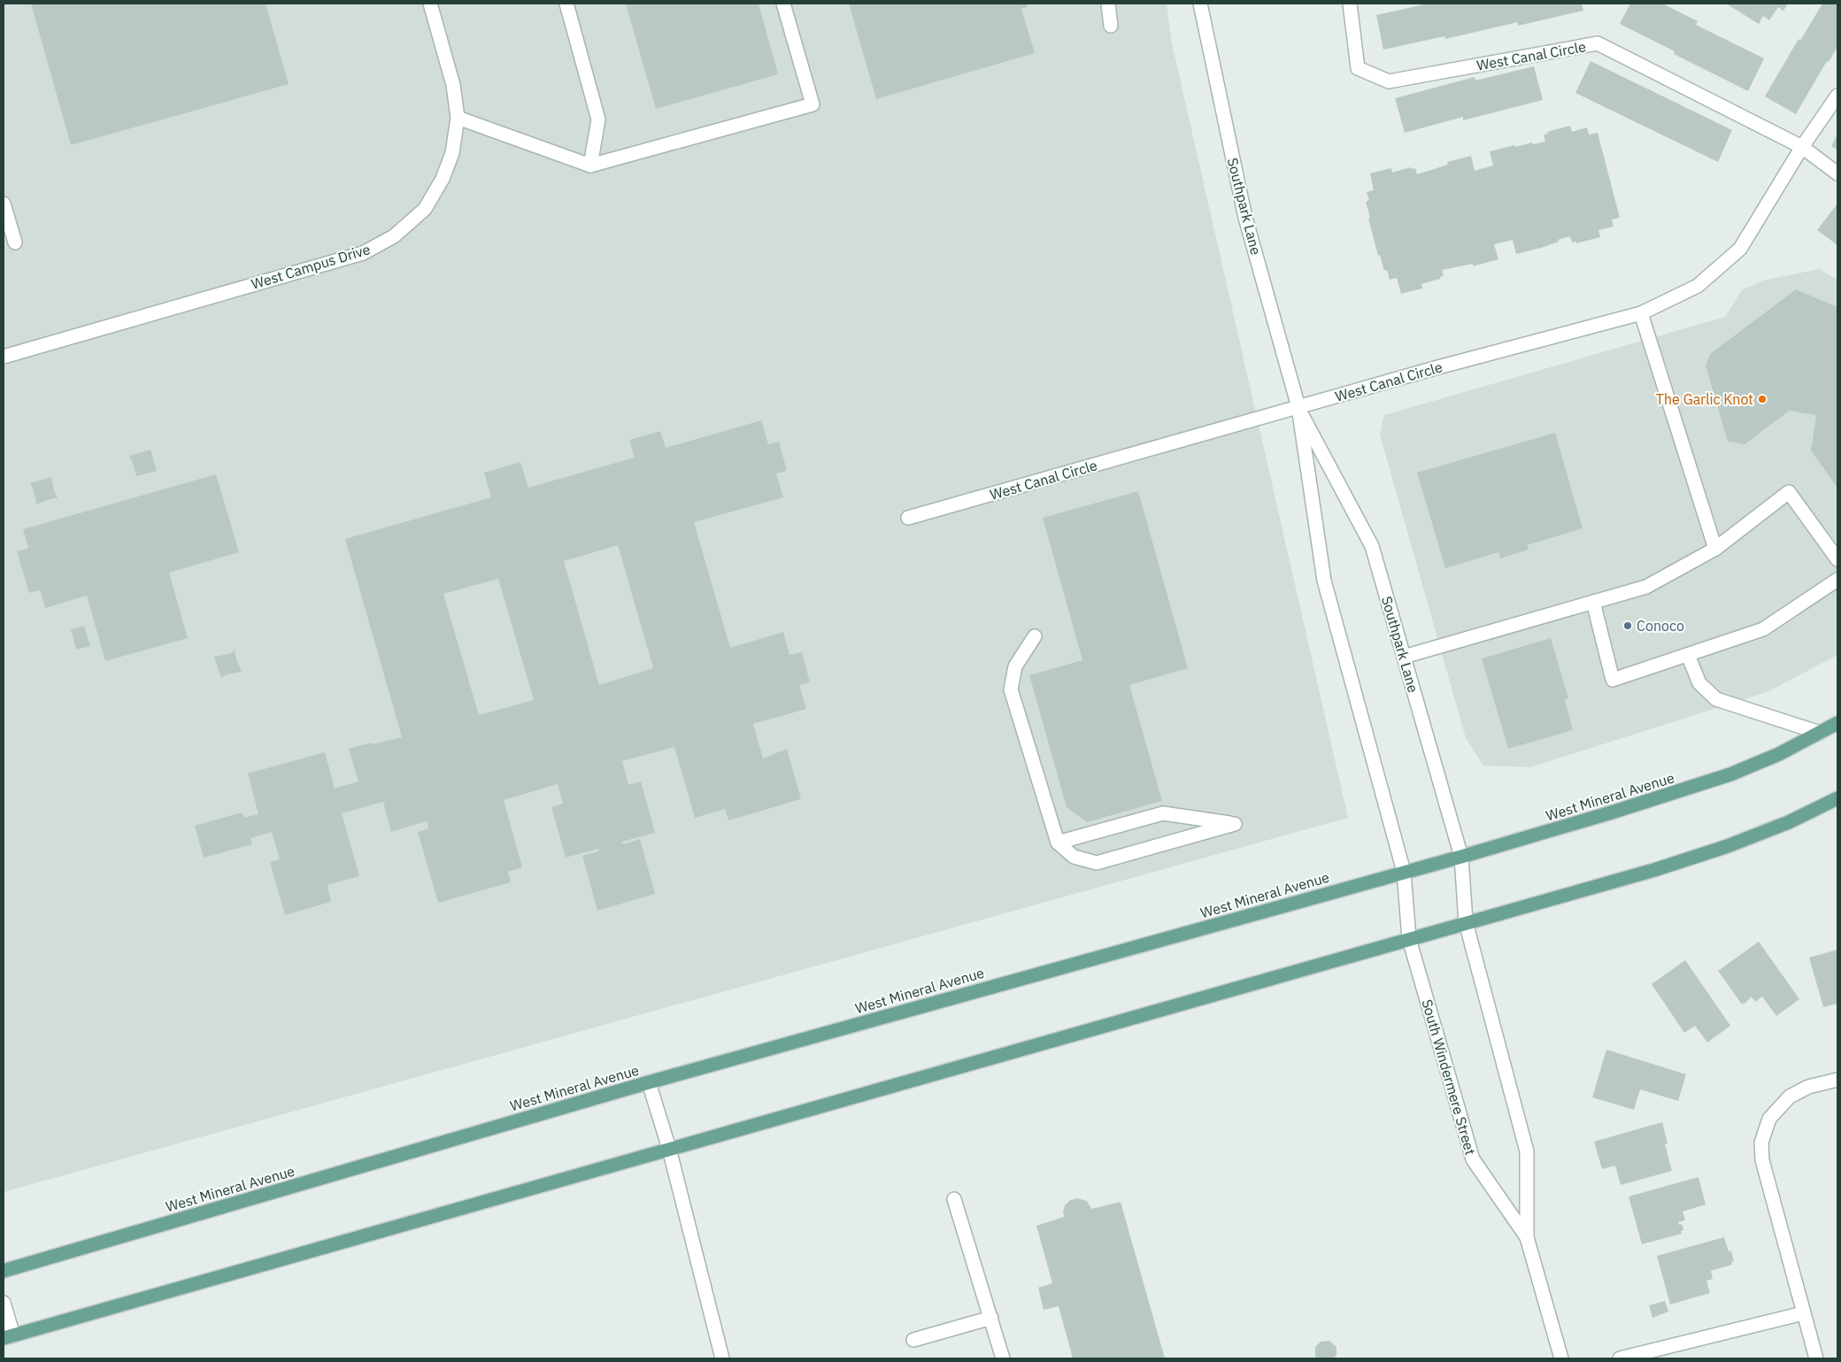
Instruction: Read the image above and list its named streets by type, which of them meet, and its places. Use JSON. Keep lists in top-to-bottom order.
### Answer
{
  "streets": {
    "main road": ["West Mineral Avenue"],
    "street": [
      "West Canal Circle",
      "Southpark Lane",
      "West Campus Drive",
      "South Windermere Street"
    ]
  },
  "crossings": [
    ["West Canal Circle", "Southpark Lane"],
    ["Southpark Lane", "West Mineral Avenue"],
    ["Southpark Lane", "South Windermere Street"]
  ],
  "places": ["The Garlic Knot", "Conoco"]
}
